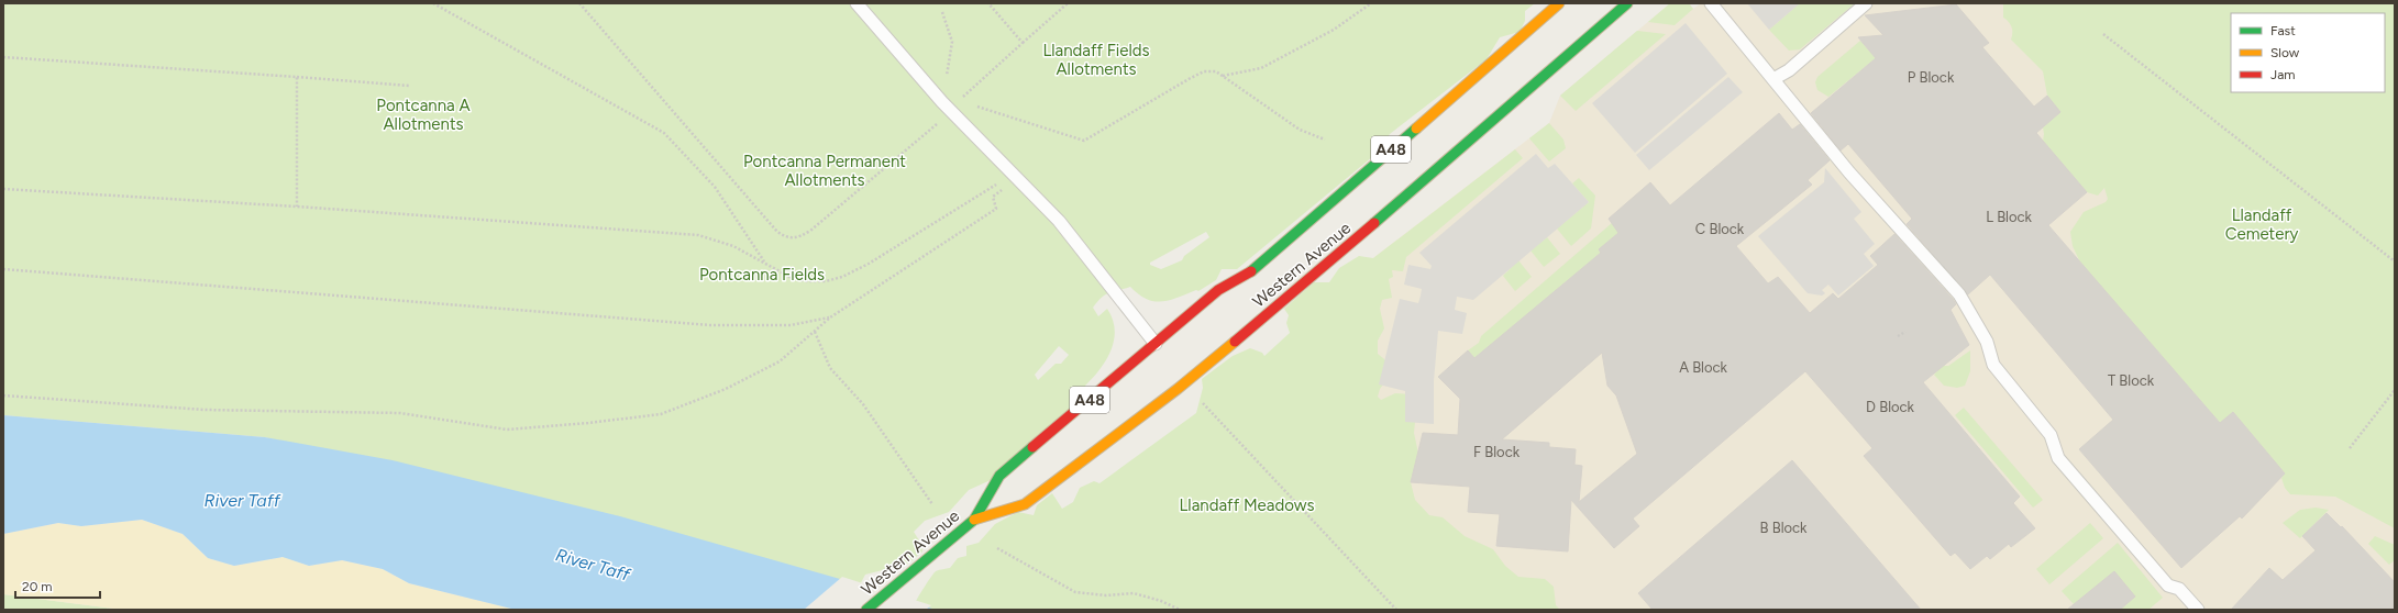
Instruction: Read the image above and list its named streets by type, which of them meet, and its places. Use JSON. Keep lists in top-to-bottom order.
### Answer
{
  "streets": {
    "highway": ["A48", "Western Avenue"]
  },
  "water": ["River Taff"],
  "parks": [
    "Llandaff Fields Allotments",
    "Pontcanna A Allotments",
    "Pontcanna Permanent Allotments",
    "Llandaff Cemetery",
    "Pontcanna Fields",
    "Llandaff Meadows"
  ],
  "house_numbers": [
    "P Block",
    "L Block",
    "C Block",
    "A Block",
    "T Block",
    "D Block",
    "F Block",
    "B Block"
  ],
  "legend": ["Fast", "Slow", "Jam"],
  "scale_bar": "20 m"
}
